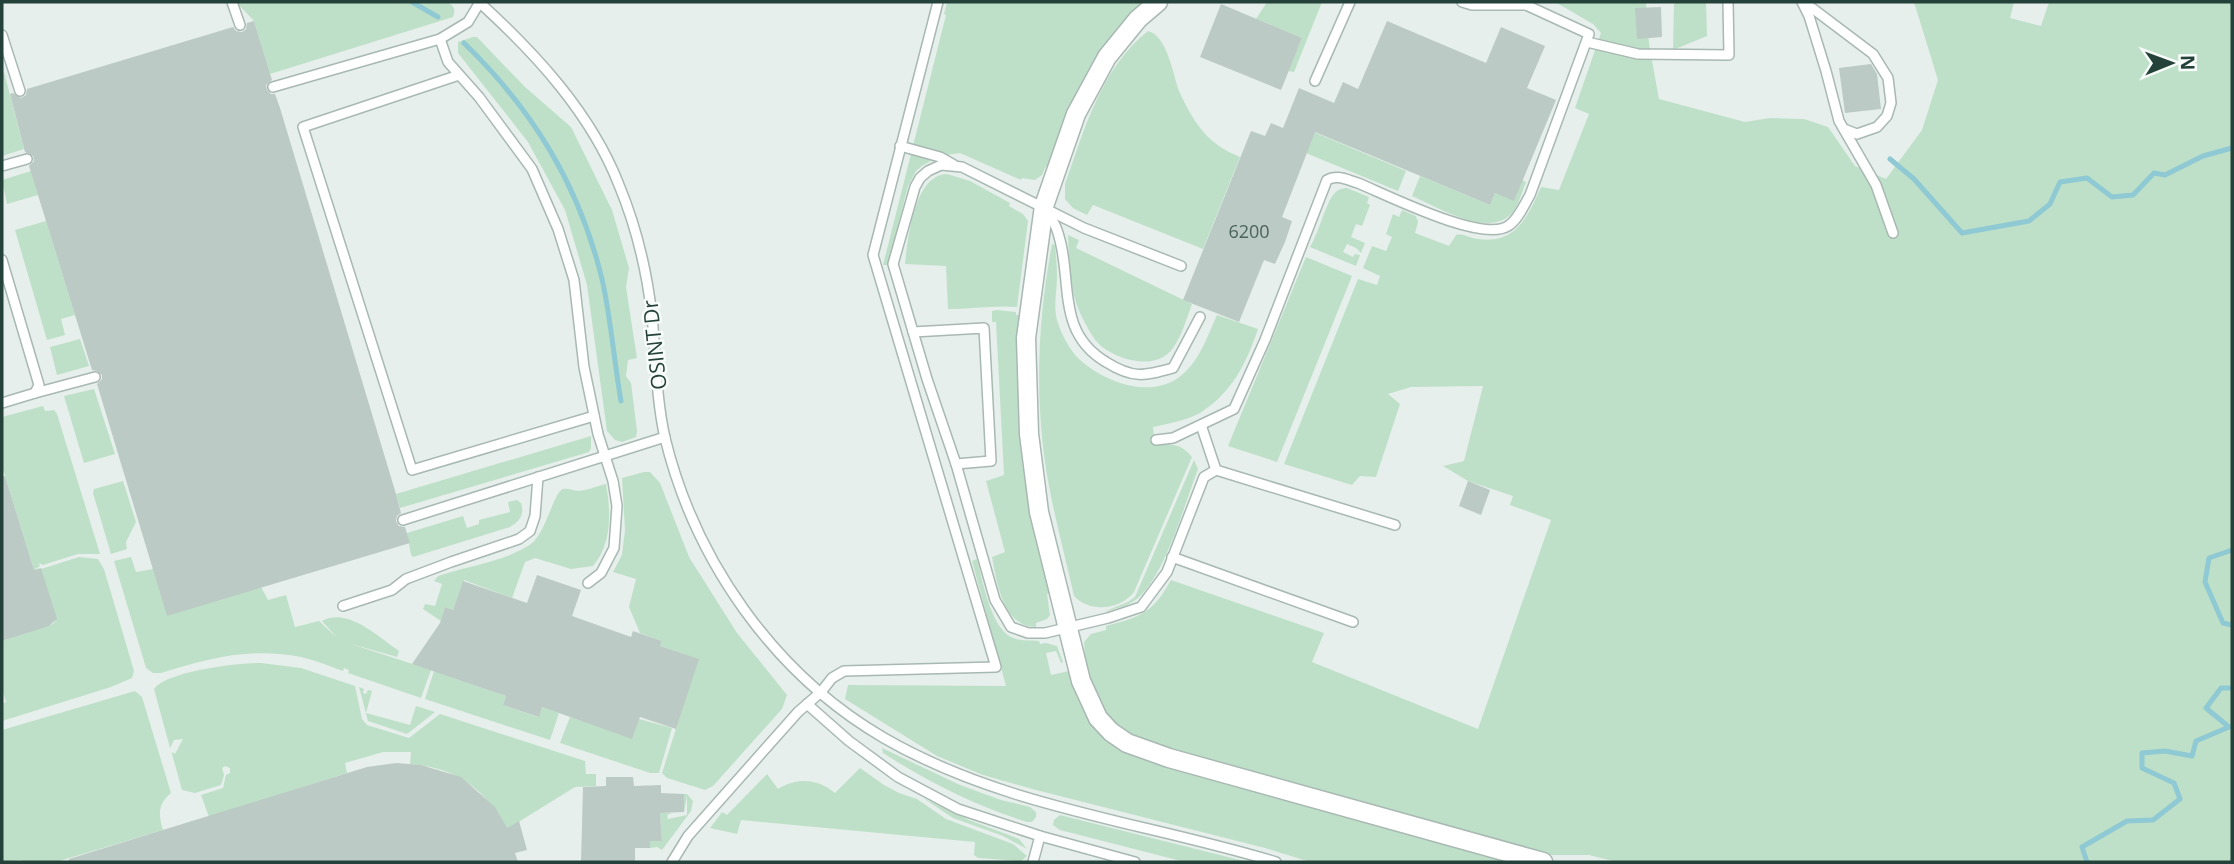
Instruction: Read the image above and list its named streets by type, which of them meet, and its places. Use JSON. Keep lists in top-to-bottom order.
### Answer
{
  "streets": {
    "lane": ["OSINT Dr"]
  },
  "house_numbers": ["6200"],
  "north": "right"
}
